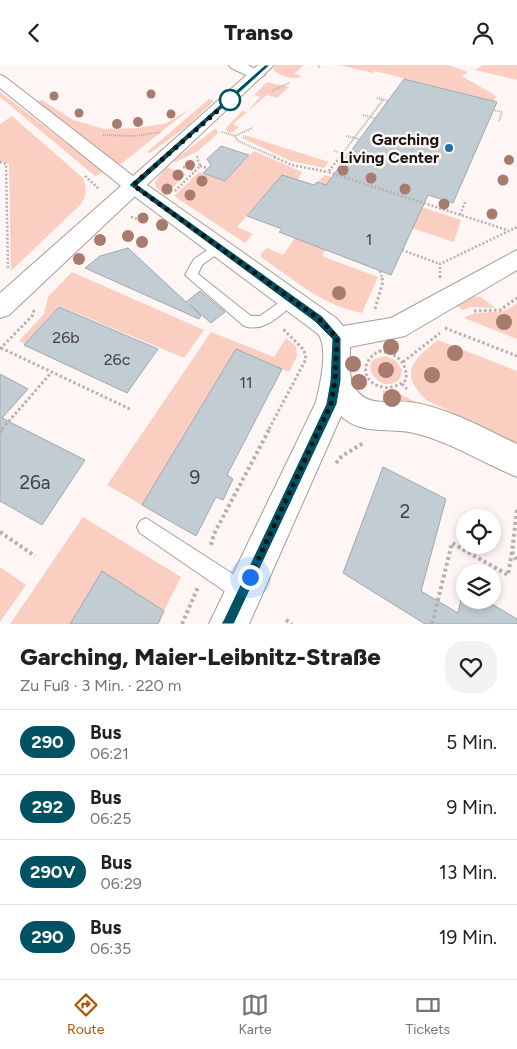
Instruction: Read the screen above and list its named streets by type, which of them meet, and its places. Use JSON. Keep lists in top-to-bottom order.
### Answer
{
  "places": ["Garching Living Center"],
  "lines": ["bus line 290"],
  "house_numbers": [
    "1",
    "26b",
    "26c",
    "11",
    "9",
    "26a",
    "2"
  ],
  "page": {
    "header": "Transo",
    "heading": ["Garching, Maier-Leibnitz-Straße", "Zu Fuß · 3 Min. · 220 m"],
    "list": [
      {
        "mark": "290",
        "name": "Bus",
        "note": "06:21",
        "value": "5 Min."
      },
      {
        "mark": "292",
        "name": "Bus",
        "note": "06:25",
        "value": "9 Min."
      },
      {
        "mark": "290V",
        "name": "Bus",
        "note": "06:29",
        "value": "13 Min."
      },
      {
        "mark": "290",
        "name": "Bus",
        "note": "06:35",
        "value": "19 Min."
      }
    ],
    "tabs": ["Route", "Karte", "Tickets"]
  }
}
